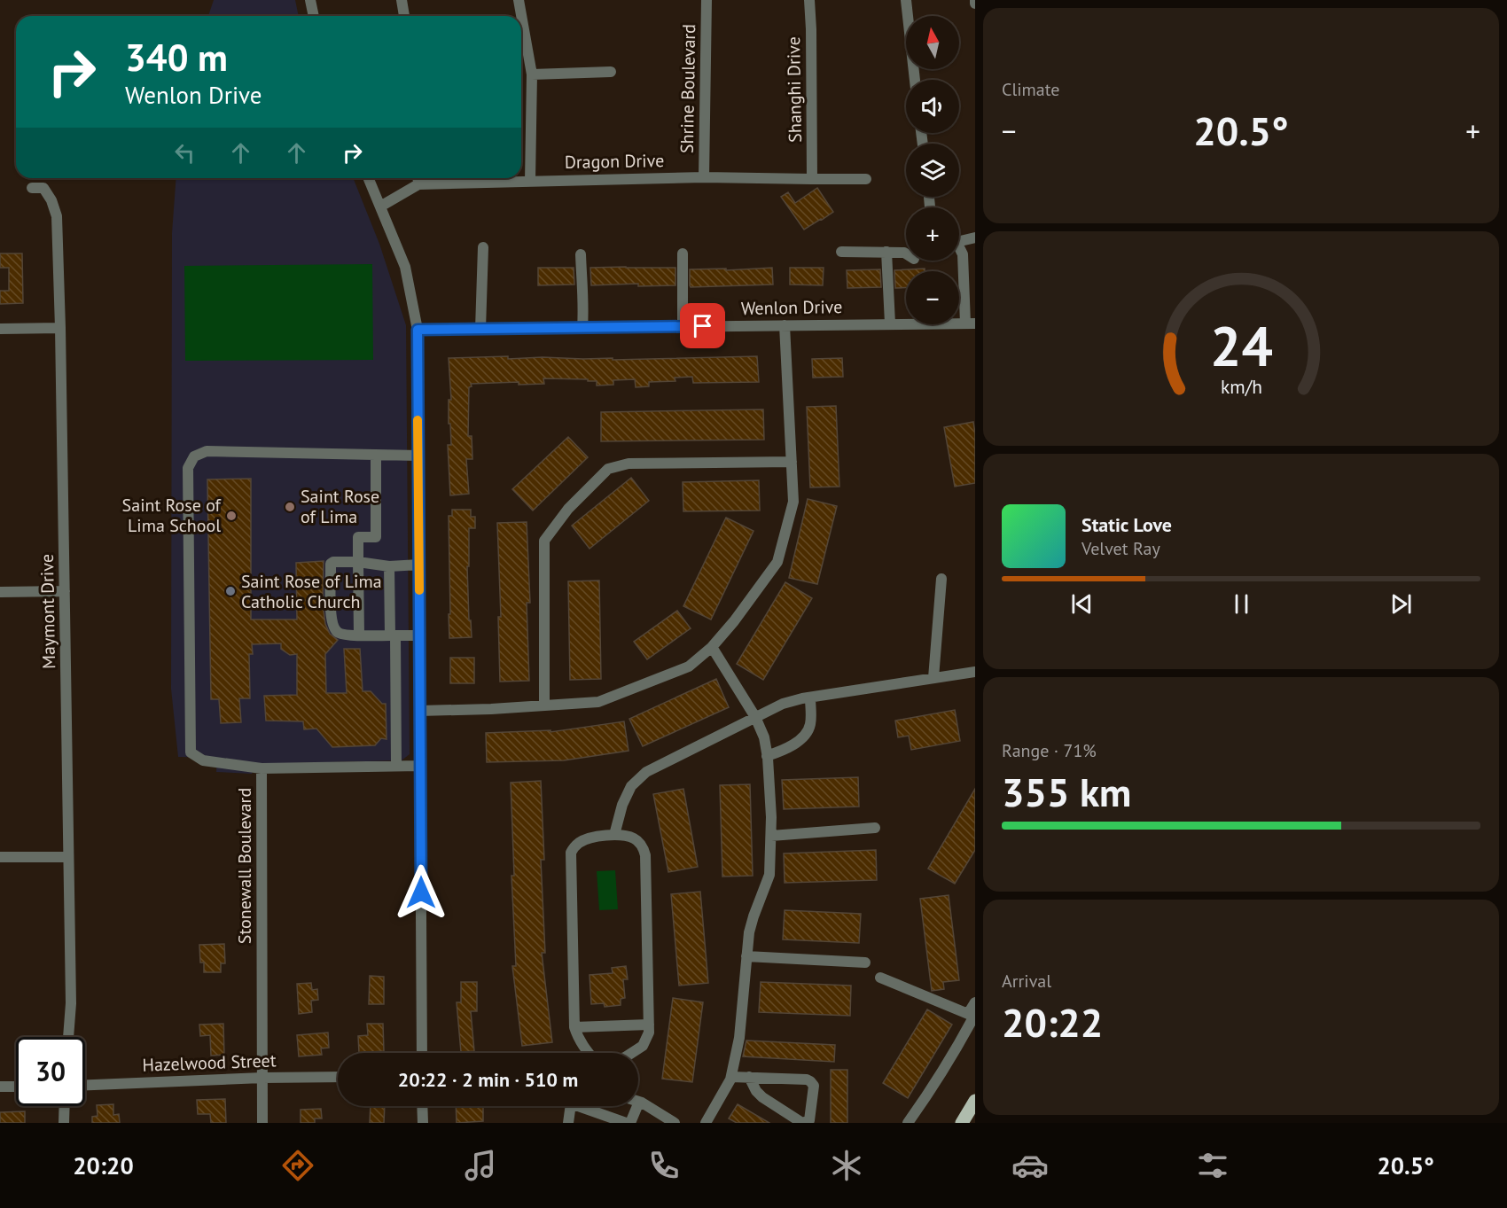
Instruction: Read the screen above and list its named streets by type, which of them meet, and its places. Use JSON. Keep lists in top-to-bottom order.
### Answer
{
  "streets": {
    "street": [
      "Shrine Boulevard",
      "Shanghi Drive",
      "Dragon Drive",
      "Wenlon Drive",
      "Maymont Drive",
      "Stonewall Boulevard",
      "Hazelwood Street"
    ]
  },
  "crossings": [
    ["Shrine Boulevard", "Dragon Drive"],
    ["Shanghi Drive", "Dragon Drive"],
    ["Stonewall Boulevard", "Hazelwood Street"]
  ],
  "places": ["Saint Rose of Lima", "Saint Rose of Lima School", "Saint Rose of Lima Catholic Church"],
  "north": "top",
  "page": {
    "tile": [
      "Climate",
      ["Range · 71%", "355 km"],
      ["Arrival", "20:22"]
    ],
    "map_buttons": ["+", "−"],
    "turn": ["340 m", "Wenlon Drive"],
    "heat": ["−", "20.5°", "+"],
    "song": ["Static Love", "Velvet Ray"],
    "limit": "30",
    "trip": "20:22 · 2 min · 510 m",
    "tabs": ["20:20", "20.5°"],
    "gauge": ["24", "km/h"]
  }
}
